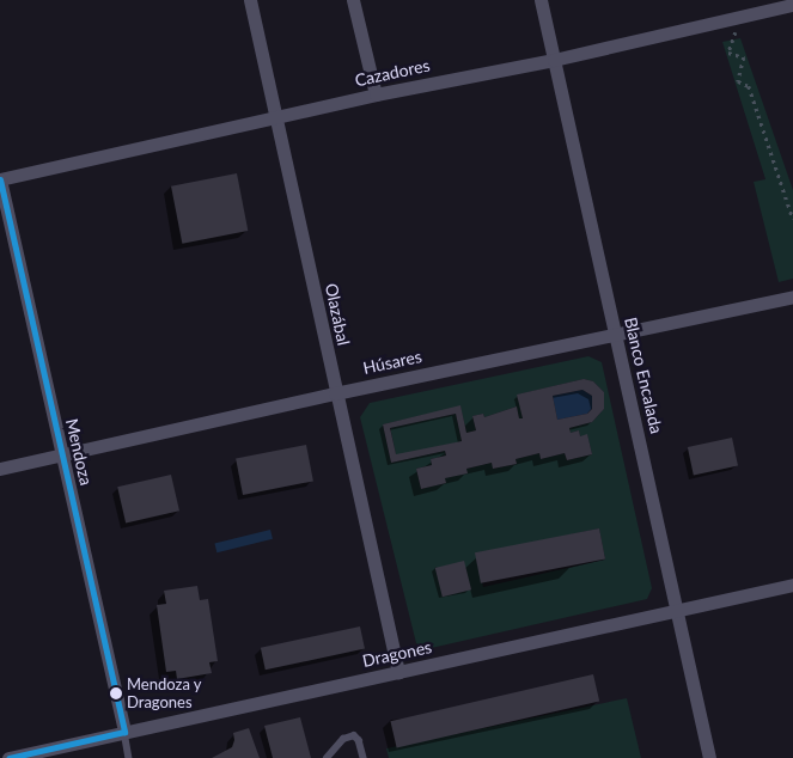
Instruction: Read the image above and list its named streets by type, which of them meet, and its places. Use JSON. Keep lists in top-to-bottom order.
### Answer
{
  "streets": {
    "street": [
      "Cazadores",
      "Olazábal",
      "Húsares",
      "Blanco Encalada",
      "Mendoza",
      "Dragones"
    ]
  },
  "crossings": [
    ["Cazadores", "Olazábal"],
    ["Cazadores", "Blanco Encalada"],
    ["Cazadores", "Mendoza"],
    ["Olazábal", "Húsares"],
    ["Olazábal", "Dragones"],
    ["Húsares", "Blanco Encalada"],
    ["Húsares", "Mendoza"],
    ["Blanco Encalada", "Dragones"],
    ["Mendoza", "Dragones"]
  ],
  "places": ["Mendoza y Dragones"]
}
